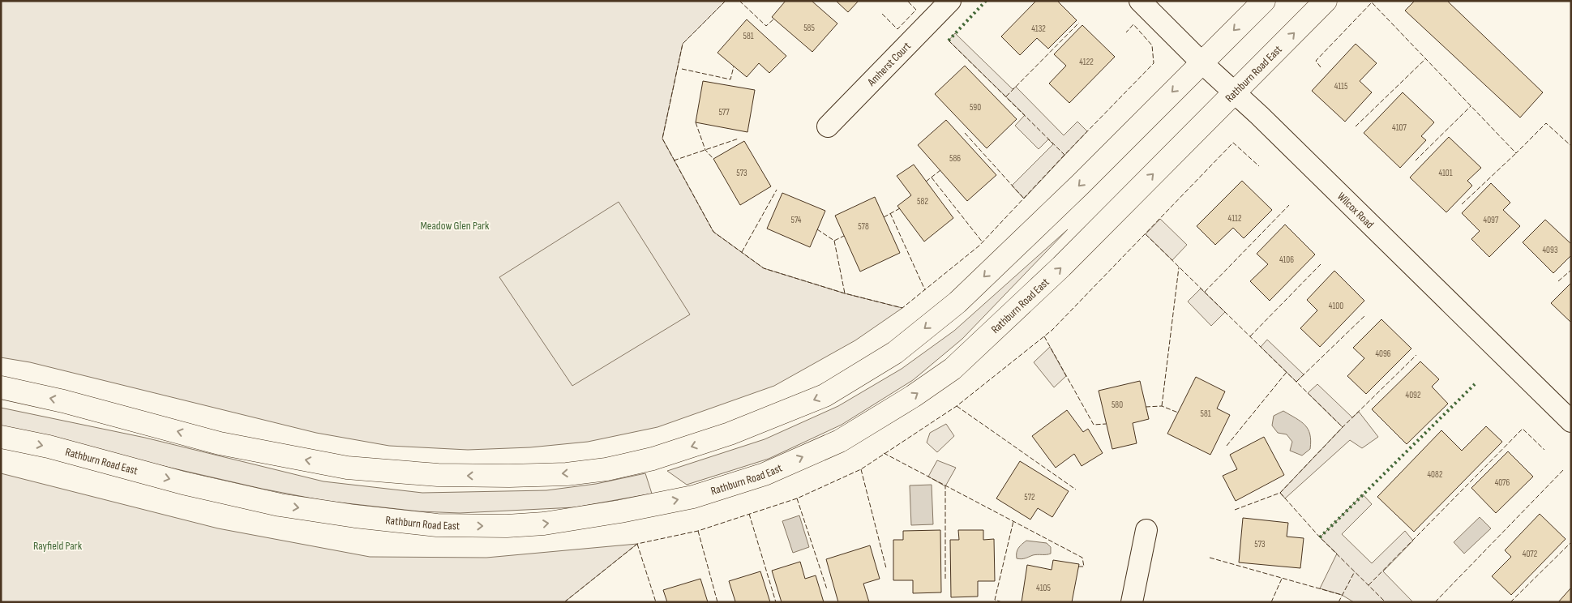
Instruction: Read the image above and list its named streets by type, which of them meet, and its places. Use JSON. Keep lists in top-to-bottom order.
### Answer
{
  "streets": {
    "street": ["Amherst Court", "Rathburn Road East", "Wilcox Road"]
  },
  "crossings": [
    ["Rathburn Road East", "Wilcox Road"]
  ],
  "parks": ["Meadow Glen Park", "Rayfield Park"],
  "house_numbers": [
    "585",
    "4132",
    "581",
    "4122",
    "4115",
    "590",
    "577",
    "4107",
    "586",
    "573",
    "4101",
    "582",
    "4112",
    "574",
    "4097",
    "578",
    "4093",
    "4106",
    "4100",
    "4096",
    "4092",
    "580",
    "581",
    "4082",
    "4076",
    "572",
    "573",
    "4072",
    "4105"
  ]
}
